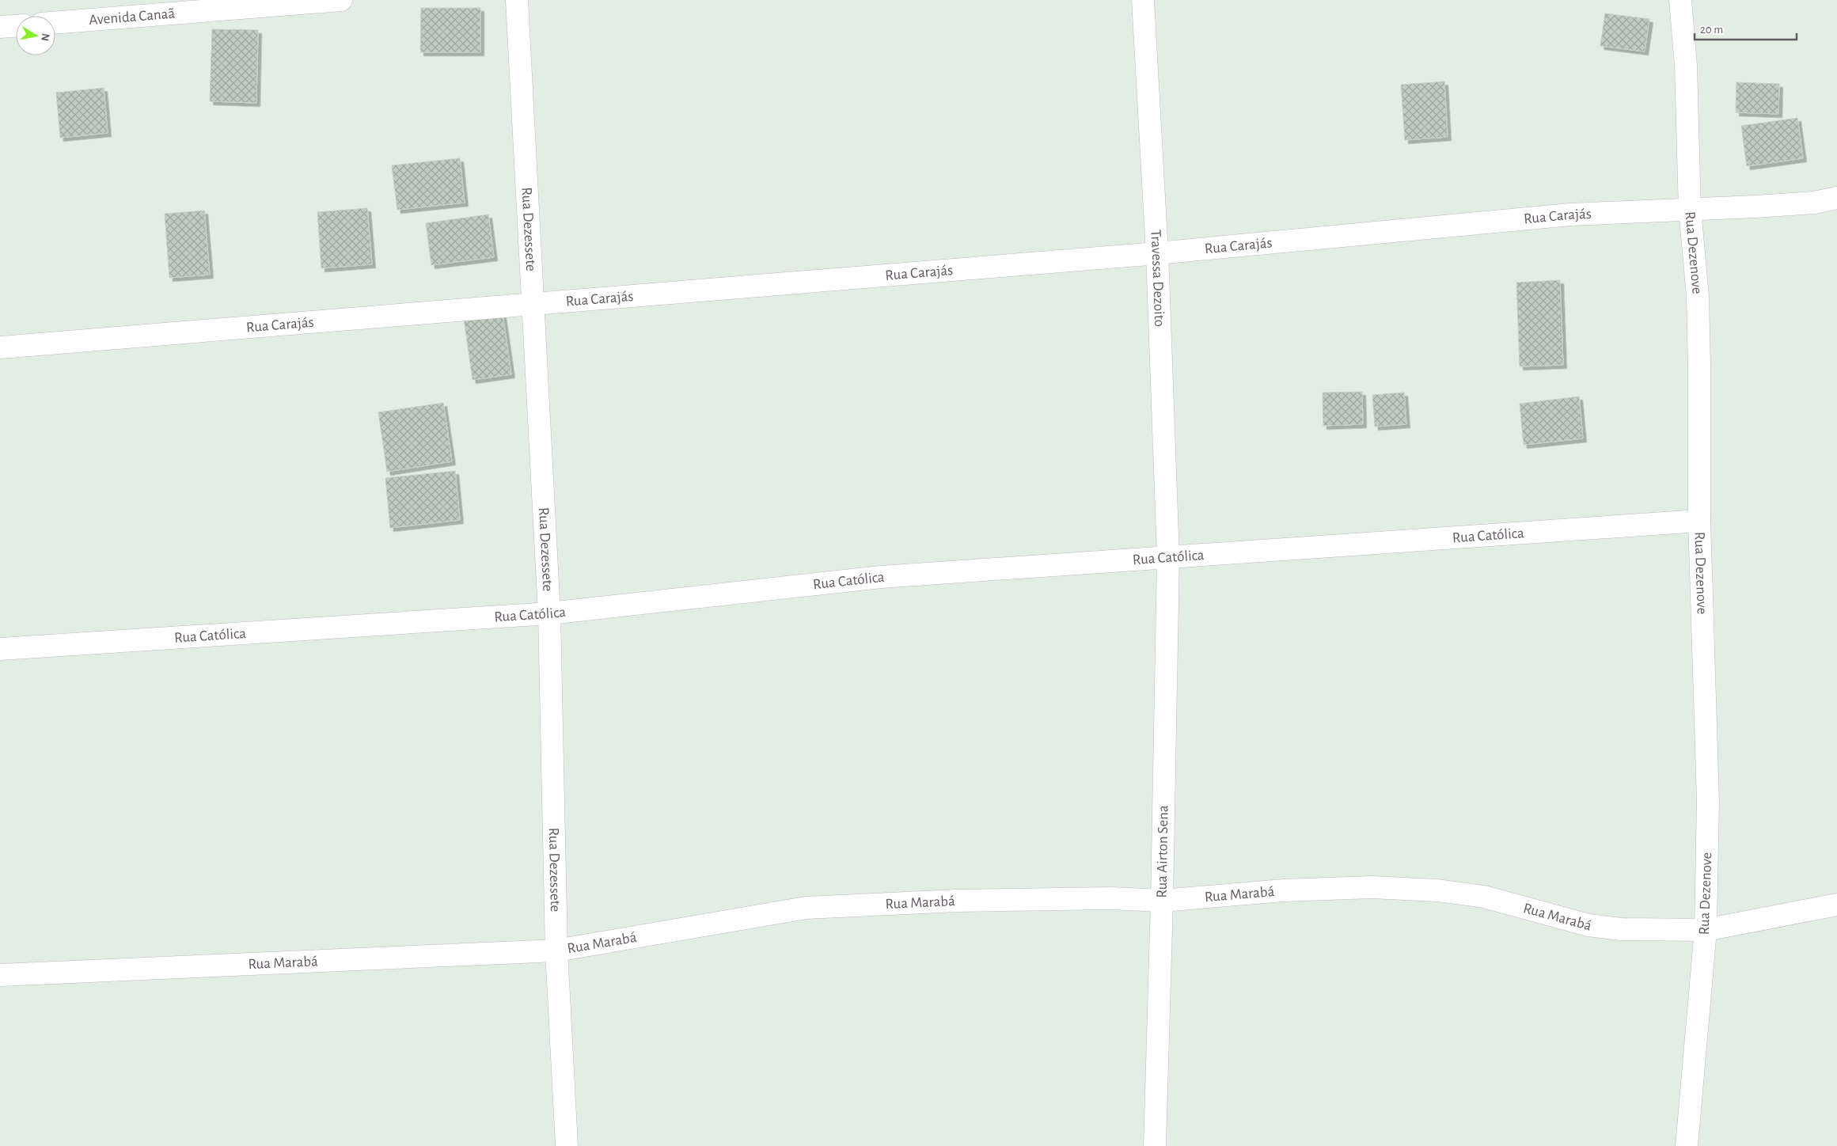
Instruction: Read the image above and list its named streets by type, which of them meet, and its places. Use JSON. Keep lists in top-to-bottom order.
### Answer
{
  "streets": {
    "street": [
      "Avenida Canaã",
      "Rua Carajás",
      "Rua Dezessete",
      "Rua Dezenove",
      "Travessa Dezoito",
      "Rua Católica",
      "Rua Airton Sena",
      "Rua Marabá"
    ]
  },
  "crossings": [
    ["Rua Carajás", "Rua Dezessete"],
    ["Rua Carajás", "Rua Dezenove"],
    ["Rua Carajás", "Travessa Dezoito"],
    ["Rua Dezessete", "Rua Católica"],
    ["Rua Dezessete", "Rua Marabá"],
    ["Rua Dezenove", "Rua Católica"],
    ["Rua Dezenove", "Rua Marabá"],
    ["Travessa Dezoito", "Rua Católica"],
    ["Travessa Dezoito", "Rua Airton Sena"],
    ["Rua Católica", "Rua Airton Sena"],
    ["Rua Airton Sena", "Rua Marabá"]
  ],
  "scale_bar": "20 m",
  "north": "right"
}
